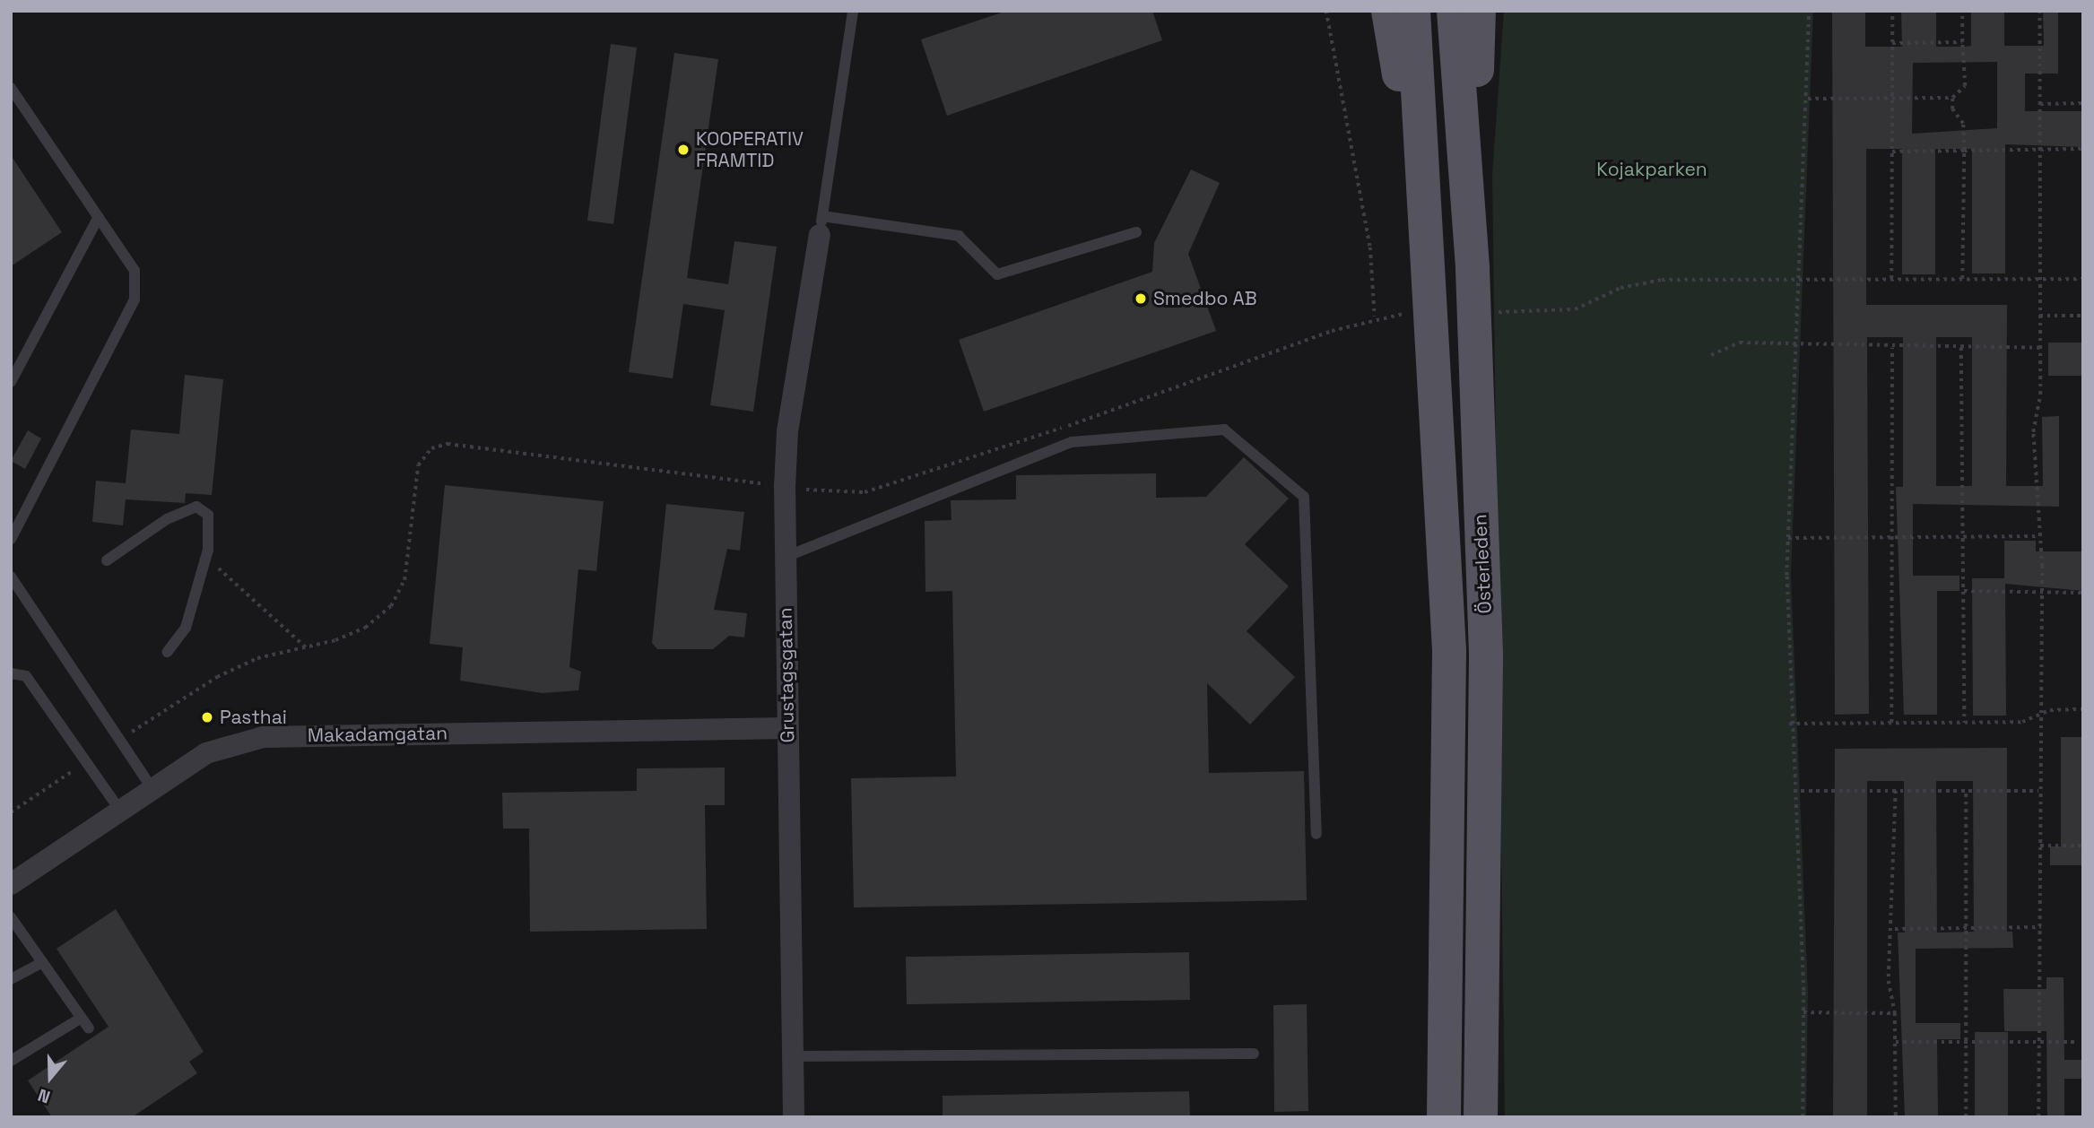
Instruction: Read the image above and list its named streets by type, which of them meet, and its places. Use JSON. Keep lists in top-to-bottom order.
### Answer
{
  "streets": {
    "main road": ["Österleden"],
    "street": ["Grustagsgatan", "Makadamgatan"]
  },
  "crossings": [
    ["Grustagsgatan", "Makadamgatan"]
  ],
  "parks": ["Kojakparken"],
  "places": ["KOOPERATIV FRAMTID", "Smedbo AB", "Pasthai"],
  "north": "bottom"
}
